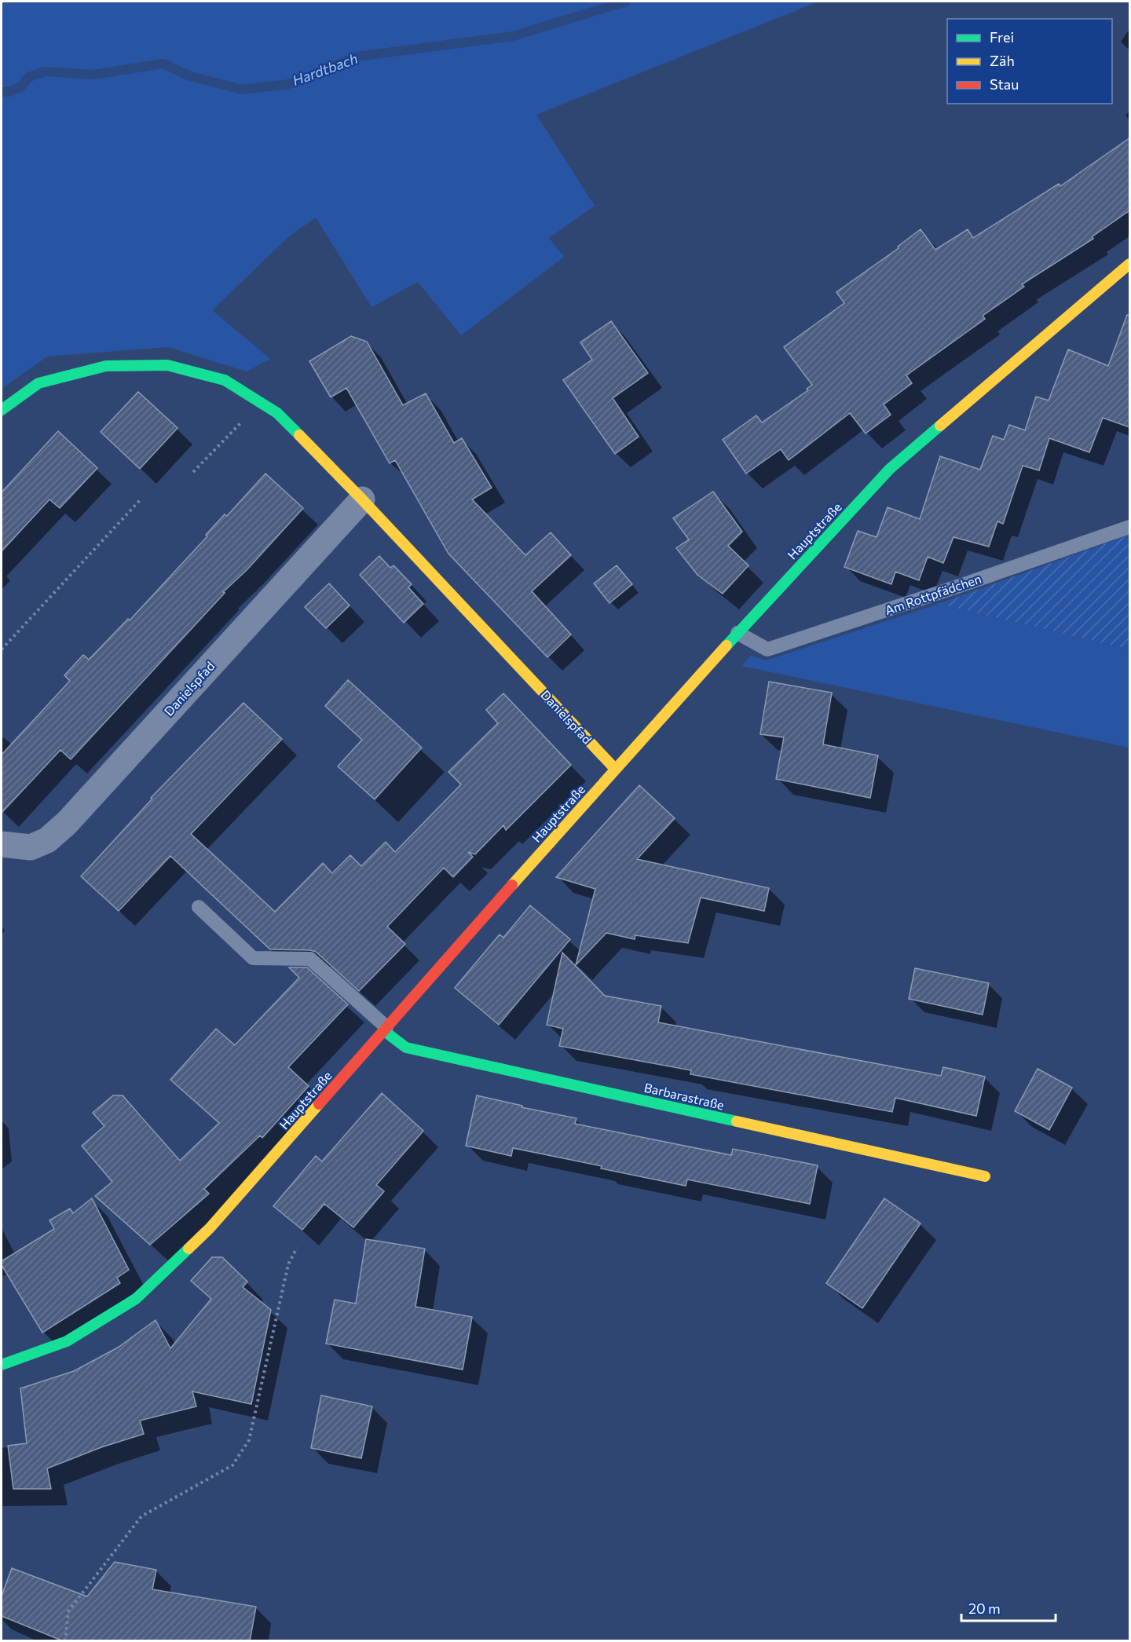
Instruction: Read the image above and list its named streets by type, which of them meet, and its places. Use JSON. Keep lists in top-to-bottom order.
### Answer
{
  "streets": {
    "main road": ["Hauptstraße", "Danielspfad", "Barbarastraße"],
    "lane": ["Am Rottpfädchen"]
  },
  "crossings": [
    ["Hauptstraße", "Am Rottpfädchen"],
    ["Hauptstraße", "Danielspfad"],
    ["Hauptstraße", "Barbarastraße"]
  ],
  "water": ["Hardtbach"],
  "legend": ["Frei", "Zäh", "Stau"],
  "scale_bar": "20 m"
}
